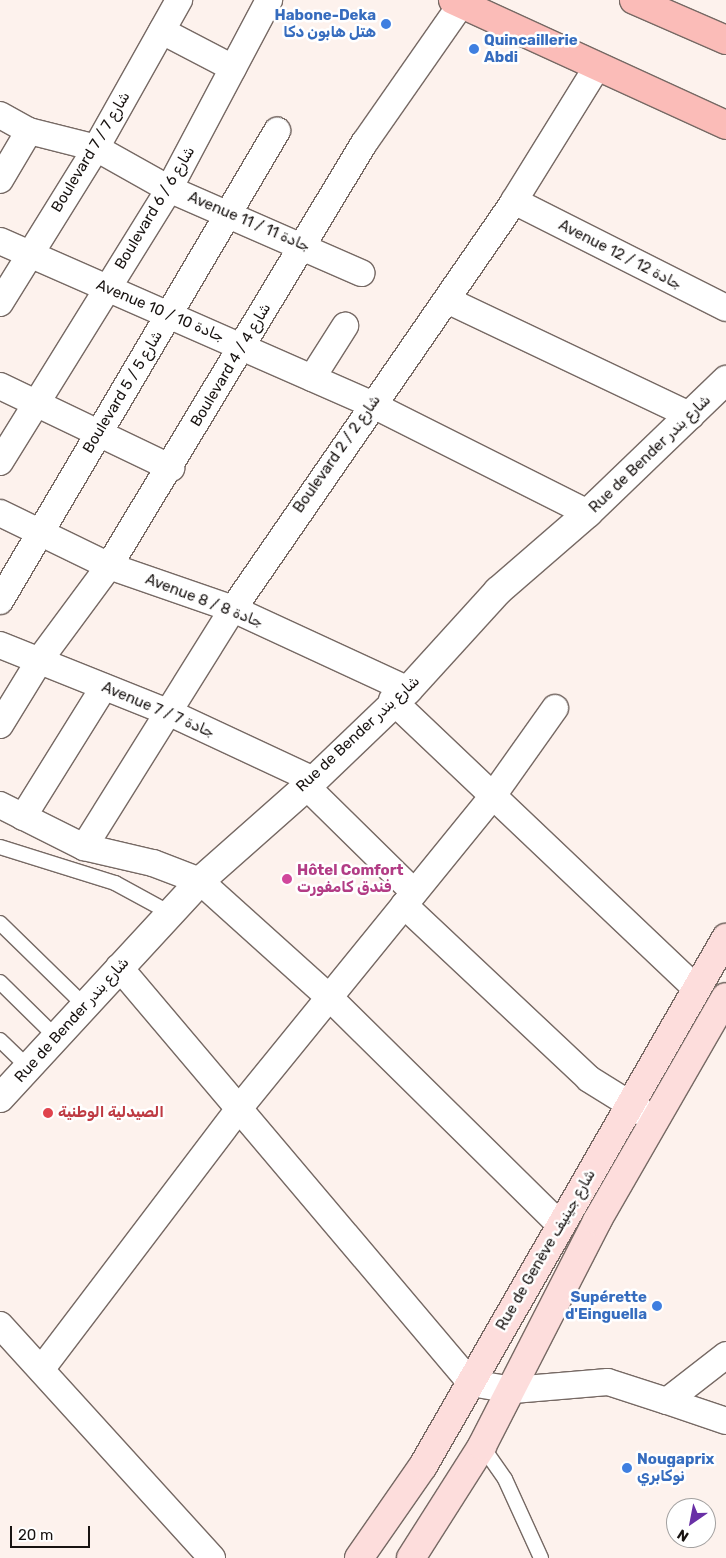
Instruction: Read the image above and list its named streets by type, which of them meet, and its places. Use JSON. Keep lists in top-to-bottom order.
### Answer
{
  "streets": {
    "main road": ["Rue de Genève شارع جينيف"],
    "street": [
      "Boulevard 7 / شارع 7",
      "Boulevard 6 / شارع 6",
      "Avenue 11 / جادة 11",
      "Avenue 12 / جادة 12",
      "Avenue 10 / جادة 10",
      "Boulevard 4 / شارع 4",
      "Boulevard 5 / شارع 5",
      "Boulevard 2 / شارع 2",
      "Rue de Bender شارع بندر",
      "Avenue 8 / جادة 8",
      "Avenue 7 / جادة 7"
    ]
  },
  "crossings": [
    ["Boulevard 7 / شارع 7", "Avenue 11 / جادة 11"],
    ["Boulevard 7 / شارع 7", "Avenue 10 / جادة 10"],
    ["Boulevard 6 / شارع 6", "Avenue 11 / جادة 11"],
    ["Boulevard 6 / شارع 6", "Avenue 10 / جادة 10"],
    ["Avenue 11 / جادة 11", "Boulevard 4 / شارع 4"],
    ["Avenue 11 / جادة 11", "Boulevard 5 / شارع 5"],
    ["Avenue 12 / جادة 12", "Boulevard 2 / شارع 2"],
    ["Avenue 10 / جادة 10", "Boulevard 4 / شارع 4"],
    ["Avenue 10 / جادة 10", "Boulevard 5 / شارع 5"],
    ["Avenue 10 / جادة 10", "Boulevard 2 / شارع 2"],
    ["Avenue 10 / جادة 10", "Rue de Bender شارع بندر"],
    ["Boulevard 4 / شارع 4", "Avenue 8 / جادة 8"],
    ["Boulevard 4 / شارع 4", "Avenue 7 / جادة 7"],
    ["Boulevard 5 / شارع 5", "Avenue 8 / جادة 8"],
    ["Boulevard 2 / شارع 2", "Avenue 8 / جادة 8"],
    ["Boulevard 2 / شارع 2", "Avenue 7 / جادة 7"],
    ["Rue de Bender شارع بندر", "Avenue 8 / جادة 8"],
    ["Rue de Bender شارع بندر", "Avenue 7 / جادة 7"],
    ["Avenue 8 / جادة 8", "Rue de Genève شارع جينيف"],
    ["Avenue 7 / جادة 7", "Rue de Genève شارع جينيف"]
  ],
  "places": [
    "Habone-Deka هتل هابون دکا",
    "Quincaillerie Abdi",
    "Hôtel Comfort فندق كامفورت",
    "الصيدلية الوطنية",
    "Supérette d'Einguella",
    "Nougaprix نوكابري"
  ],
  "scale_bar": "20 m",
  "north": "bottom left"
}
